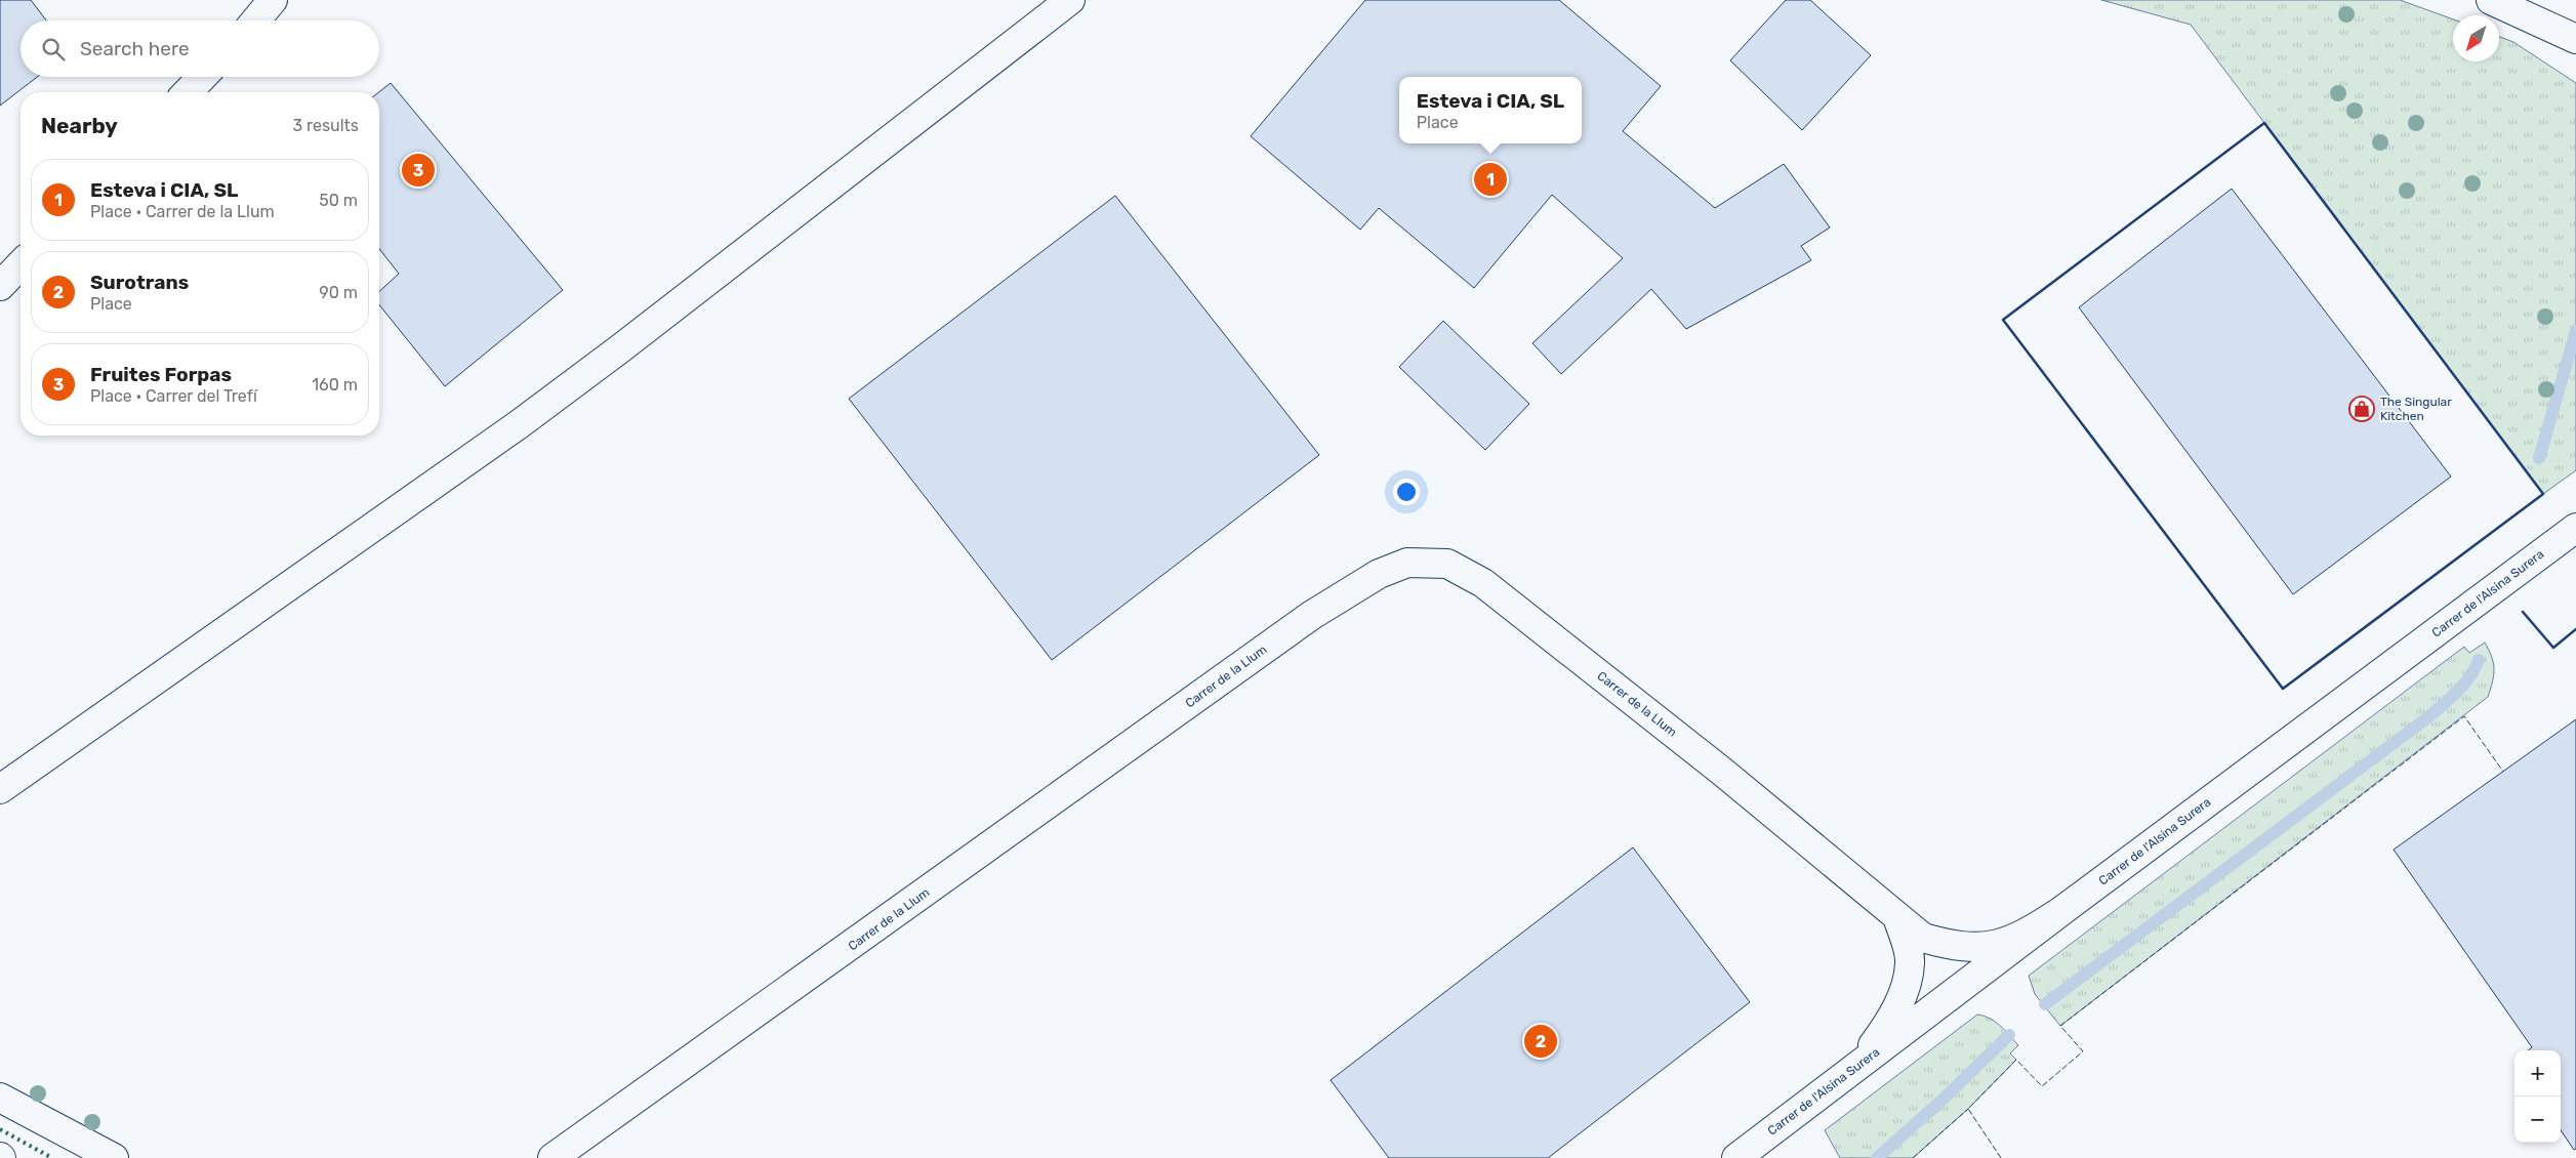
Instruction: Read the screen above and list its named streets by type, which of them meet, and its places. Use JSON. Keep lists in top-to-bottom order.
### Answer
{
  "streets": {
    "street": ["Carrer de l'Alsina Surera", "Carrer de la Llum"]
  },
  "crossings": [
    ["Carrer de l'Alsina Surera", "Carrer de la Llum"]
  ],
  "places": {
    "shop": ["The Singular Kitchen"]
  },
  "north": "bottom left",
  "page": {
    "search": "Search here",
    "popup": ["Esteva i CIA, SL", "Place"],
    "heading": ["Nearby", "3 results"],
    "pins": ["3", "1", "2"],
    "list": [
      {
        "mark": "1",
        "name": "Esteva i CIA, SL",
        "note": "Place · Carrer de la Llum",
        "value": "50 m"
      },
      {
        "mark": "2",
        "name": "Surotrans",
        "note": "Place",
        "value": "90 m"
      },
      {
        "mark": "3",
        "name": "Fruites Forpas",
        "note": "Place · Carrer del Trefí",
        "value": "160 m"
      }
    ],
    "map_buttons": ["+", "−"]
  }
}
